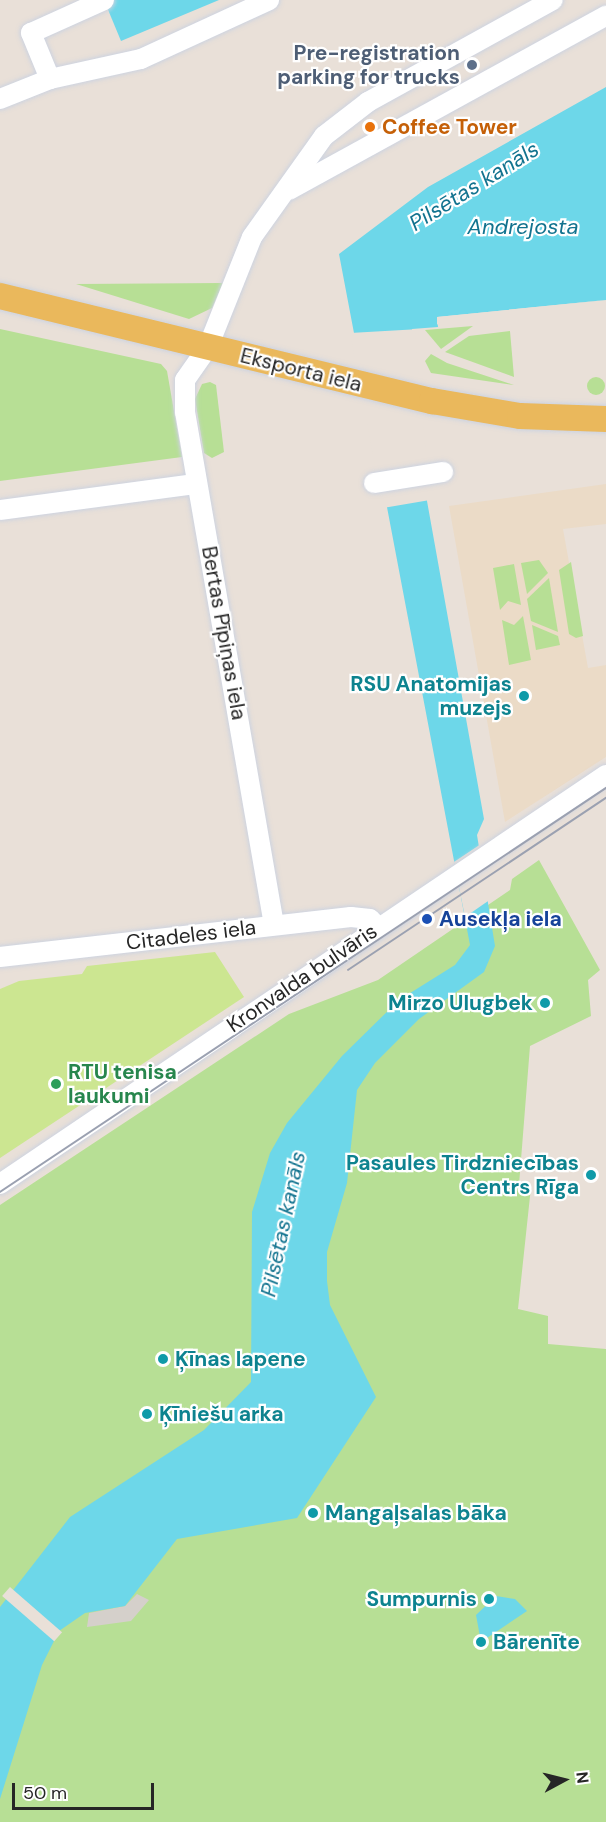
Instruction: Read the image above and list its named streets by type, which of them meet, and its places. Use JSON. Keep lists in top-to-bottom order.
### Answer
{
  "streets": {
    "main road": ["Eksporta iela"],
    "street": ["Bertas Pīpiņas iela", "Citadeles iela", "Kronvalda bulvāris"]
  },
  "crossings": [
    ["Eksporta iela", "Bertas Pīpiņas iela"],
    ["Bertas Pīpiņas iela", "Citadeles iela"],
    ["Citadeles iela", "Kronvalda bulvāris"]
  ],
  "water": ["Pilsētas kanāls", "Andrejosta"],
  "places": [
    "Pre-registration parking for trucks",
    "Coffee Tower",
    "RSU Anatomijas muzejs",
    "Ausekļa iela",
    "Mirzo Ulugbek",
    "RTU tenisa laukumi",
    "Pasaules Tirdzniecības Centrs Rīga",
    "Ķīnas lapene",
    "Ķīniešu arka",
    "Mangaļsalas bāka",
    "Sumpurnis",
    "Bārenīte"
  ],
  "scale_bar": "50 m",
  "north": "right"
}
